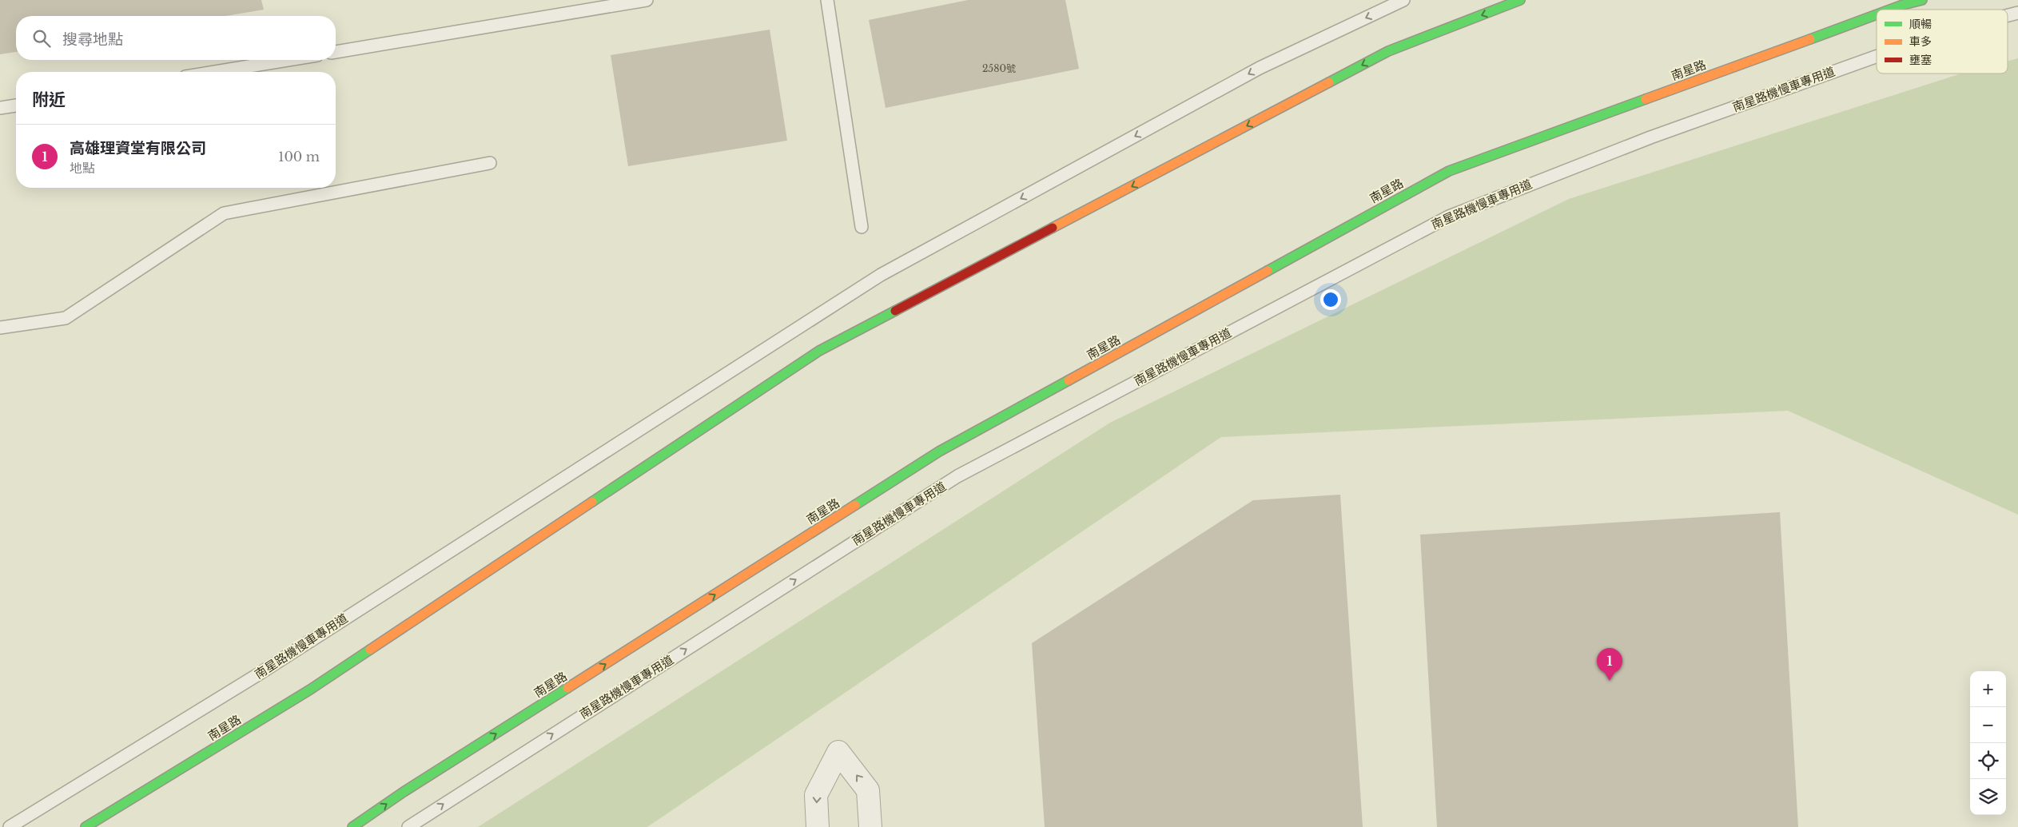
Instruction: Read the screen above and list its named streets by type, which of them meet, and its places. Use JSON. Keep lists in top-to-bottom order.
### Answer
{
  "streets": {
    "street": ["南星路"],
    "lane": ["南星路機慢車專用道"]
  },
  "house_numbers": ["2580號"],
  "legend": ["順暢", "車多", "壅塞"],
  "page": {
    "search": "搜尋地點",
    "heading": "附近",
    "list": [
      {
        "mark": "1",
        "name": "高雄理資堂有限公司",
        "note": "地點",
        "value": "100 m"
      }
    ],
    "pins": "1",
    "map_buttons": ["+", "−"]
  }
}
